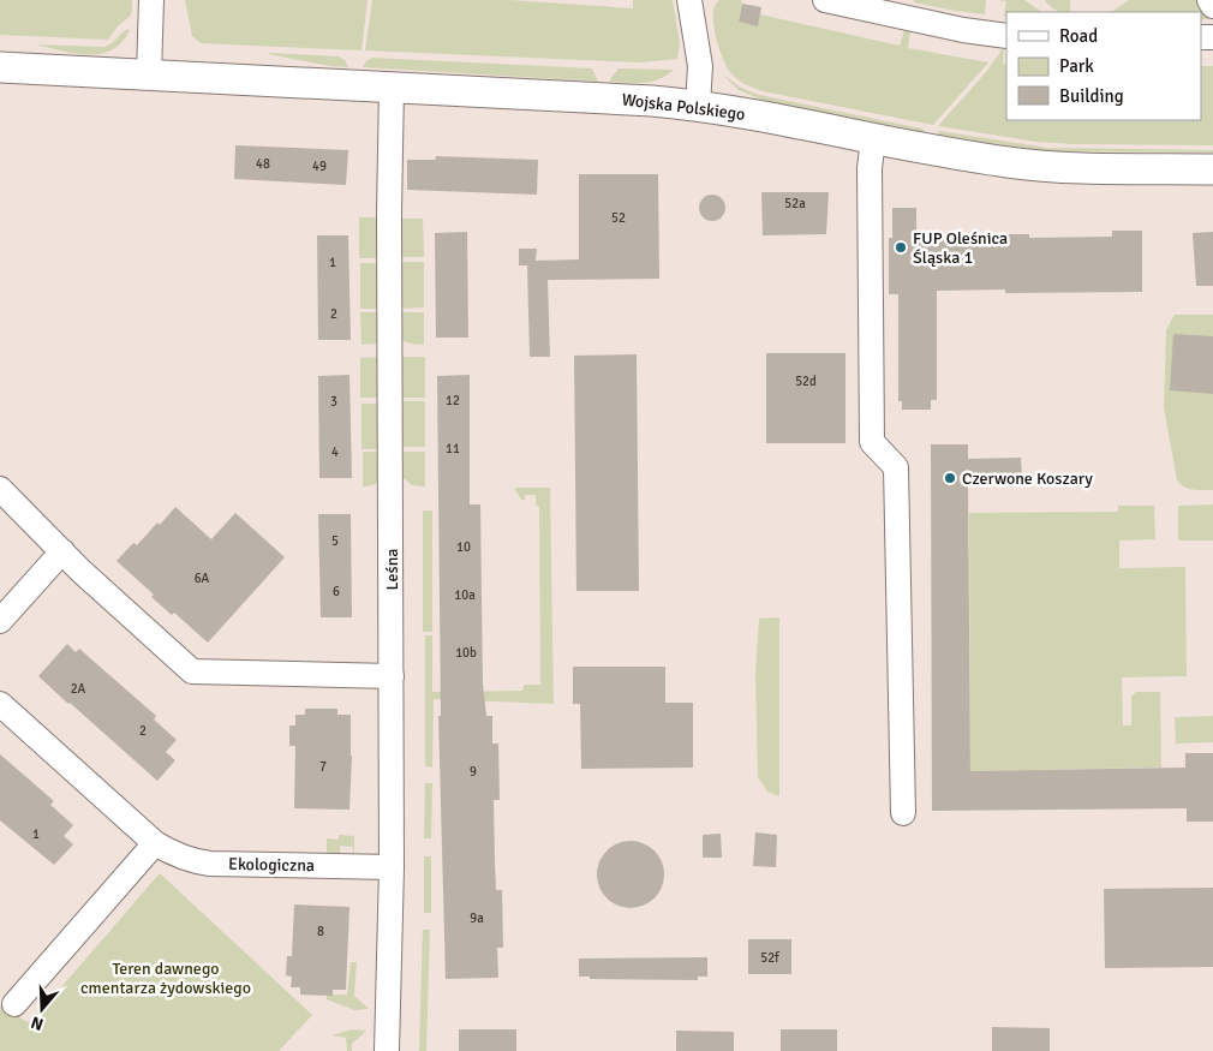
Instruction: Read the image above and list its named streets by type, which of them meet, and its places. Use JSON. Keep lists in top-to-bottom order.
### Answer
{
  "streets": {
    "main road": ["Wojska Polskiego"],
    "street": ["Leśna", "Ekologiczna"]
  },
  "crossings": [
    ["Wojska Polskiego", "Leśna"],
    ["Leśna", "Ekologiczna"]
  ],
  "parks": ["Teren dawnego cmentarza żydowskiego"],
  "places": ["FUP Oleśnica Śląska 1", "Czerwone Koszary"],
  "house_numbers": [
    "48",
    "49",
    "52a",
    "52",
    "1",
    "2",
    "52d",
    "12",
    "3",
    "11",
    "4",
    "5",
    "10",
    "6A",
    "6",
    "10a",
    "10b",
    "2A",
    "2",
    "7",
    "9",
    "1",
    "9a",
    "8",
    "52f"
  ],
  "legend": ["Road", "Park", "Building"],
  "north": "bottom"
}
